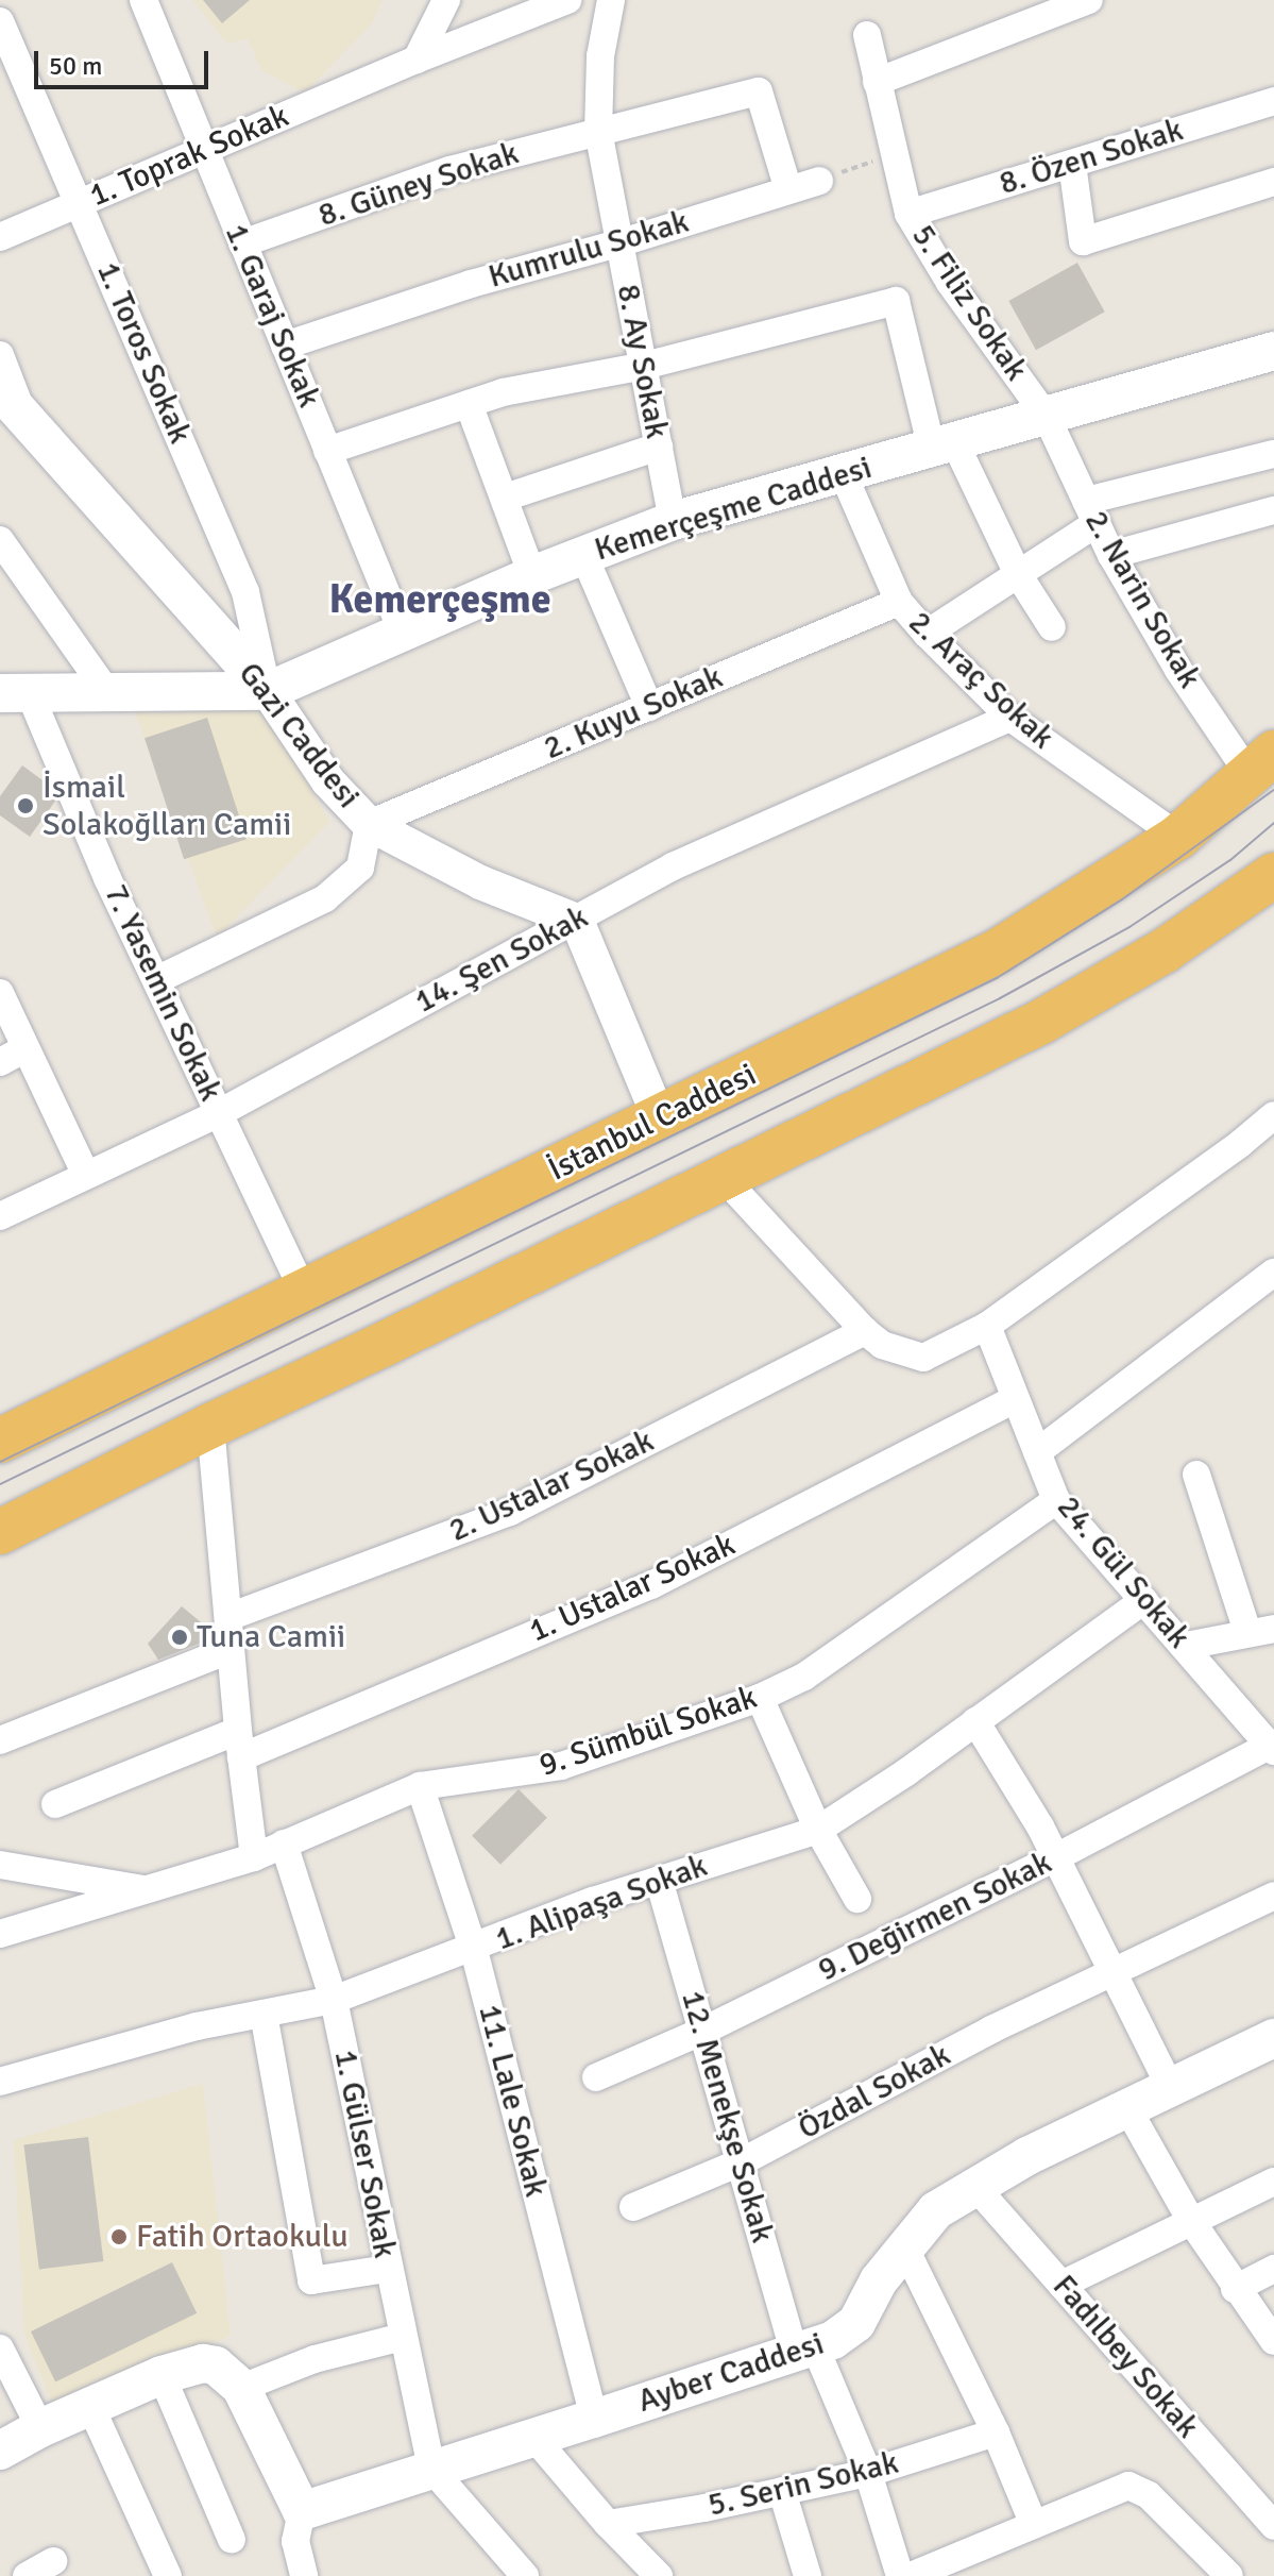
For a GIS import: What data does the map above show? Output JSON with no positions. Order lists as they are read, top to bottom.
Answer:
{
  "streets": {
    "highway": ["İstanbul Caddesi"],
    "main road": ["Kemerçeşme Caddesi", "Gazi Caddesi", "Ayber Caddesi"],
    "street": [
      "1. Toprak Sokak",
      "8. Özen Sokak",
      "8. Güney Sokak",
      "Kumrulu Sokak",
      "5. Filiz Sokak",
      "1. Garaj Sokak",
      "1. Toros Sokak",
      "8. Ay Sokak",
      "2. Narin Sokak",
      "2. Araç Sokak",
      "2. Kuyu Sokak",
      "14. Şen Sokak",
      "7. Yasemin Sokak",
      "2. Ustalar Sokak",
      "24. Gül Sokak",
      "1. Ustalar Sokak",
      "9. Sümbül Sokak",
      "1. Alipaşa Sokak",
      "9. Değirmen Sokak",
      "Özdal Sokak",
      "11. Lale Sokak",
      "12. Menekşe Sokak",
      "1. Gülser Sokak",
      "Fadılbey Sokak",
      "5. Serin Sokak"
    ]
  },
  "crossings": [
    ["1. Toprak Sokak", "1. Garaj Sokak"],
    ["1. Toprak Sokak", "1. Toros Sokak"],
    ["8. Özen Sokak", "5. Filiz Sokak"],
    ["8. Güney Sokak", "Kumrulu Sokak"],
    ["8. Güney Sokak", "1. Garaj Sokak"],
    ["8. Güney Sokak", "8. Ay Sokak"],
    ["Kumrulu Sokak", "1. Garaj Sokak"],
    ["Kumrulu Sokak", "8. Ay Sokak"],
    ["5. Filiz Sokak", "Kemerçeşme Caddesi"],
    ["5. Filiz Sokak", "2. Narin Sokak"],
    ["1. Garaj Sokak", "Kemerçeşme Caddesi"],
    ["1. Toros Sokak", "Kemerçeşme Caddesi"],
    ["1. Toros Sokak", "Gazi Caddesi"],
    ["8. Ay Sokak", "Kemerçeşme Caddesi"],
    ["Kemerçeşme Caddesi", "2. Narin Sokak"],
    ["Kemerçeşme Caddesi", "2. Araç Sokak"],
    ["Kemerçeşme Caddesi", "Gazi Caddesi"],
    ["Kemerçeşme Caddesi", "7. Yasemin Sokak"],
    ["2. Narin Sokak", "İstanbul Caddesi"],
    ["2. Araç Sokak", "2. Kuyu Sokak"],
    ["2. Araç Sokak", "14. Şen Sokak"],
    ["2. Araç Sokak", "İstanbul Caddesi"],
    ["2. Kuyu Sokak", "Gazi Caddesi"],
    ["Gazi Caddesi", "14. Şen Sokak"],
    ["14. Şen Sokak", "7. Yasemin Sokak"],
    ["7. Yasemin Sokak", "İstanbul Caddesi"],
    ["24. Gül Sokak", "1. Ustalar Sokak"],
    ["24. Gül Sokak", "9. Sümbül Sokak"],
    ["24. Gül Sokak", "1. Alipaşa Sokak"],
    ["24. Gül Sokak", "9. Değirmen Sokak"],
    ["9. Sümbül Sokak", "11. Lale Sokak"],
    ["9. Sümbül Sokak", "1. Gülser Sokak"],
    ["1. Alipaşa Sokak", "11. Lale Sokak"],
    ["1. Alipaşa Sokak", "12. Menekşe Sokak"],
    ["1. Alipaşa Sokak", "1. Gülser Sokak"],
    ["9. Değirmen Sokak", "12. Menekşe Sokak"],
    ["Özdal Sokak", "12. Menekşe Sokak"],
    ["11. Lale Sokak", "Ayber Caddesi"],
    ["12. Menekşe Sokak", "Ayber Caddesi"],
    ["12. Menekşe Sokak", "5. Serin Sokak"],
    ["1. Gülser Sokak", "Ayber Caddesi"],
    ["Fadılbey Sokak", "Ayber Caddesi"]
  ],
  "districts": ["Kemerçeşme"],
  "places": ["İsmail Solakoğlları Camii", "Tuna Camii", "Fatih Ortaokulu"],
  "scale_bar": "50 m"
}
